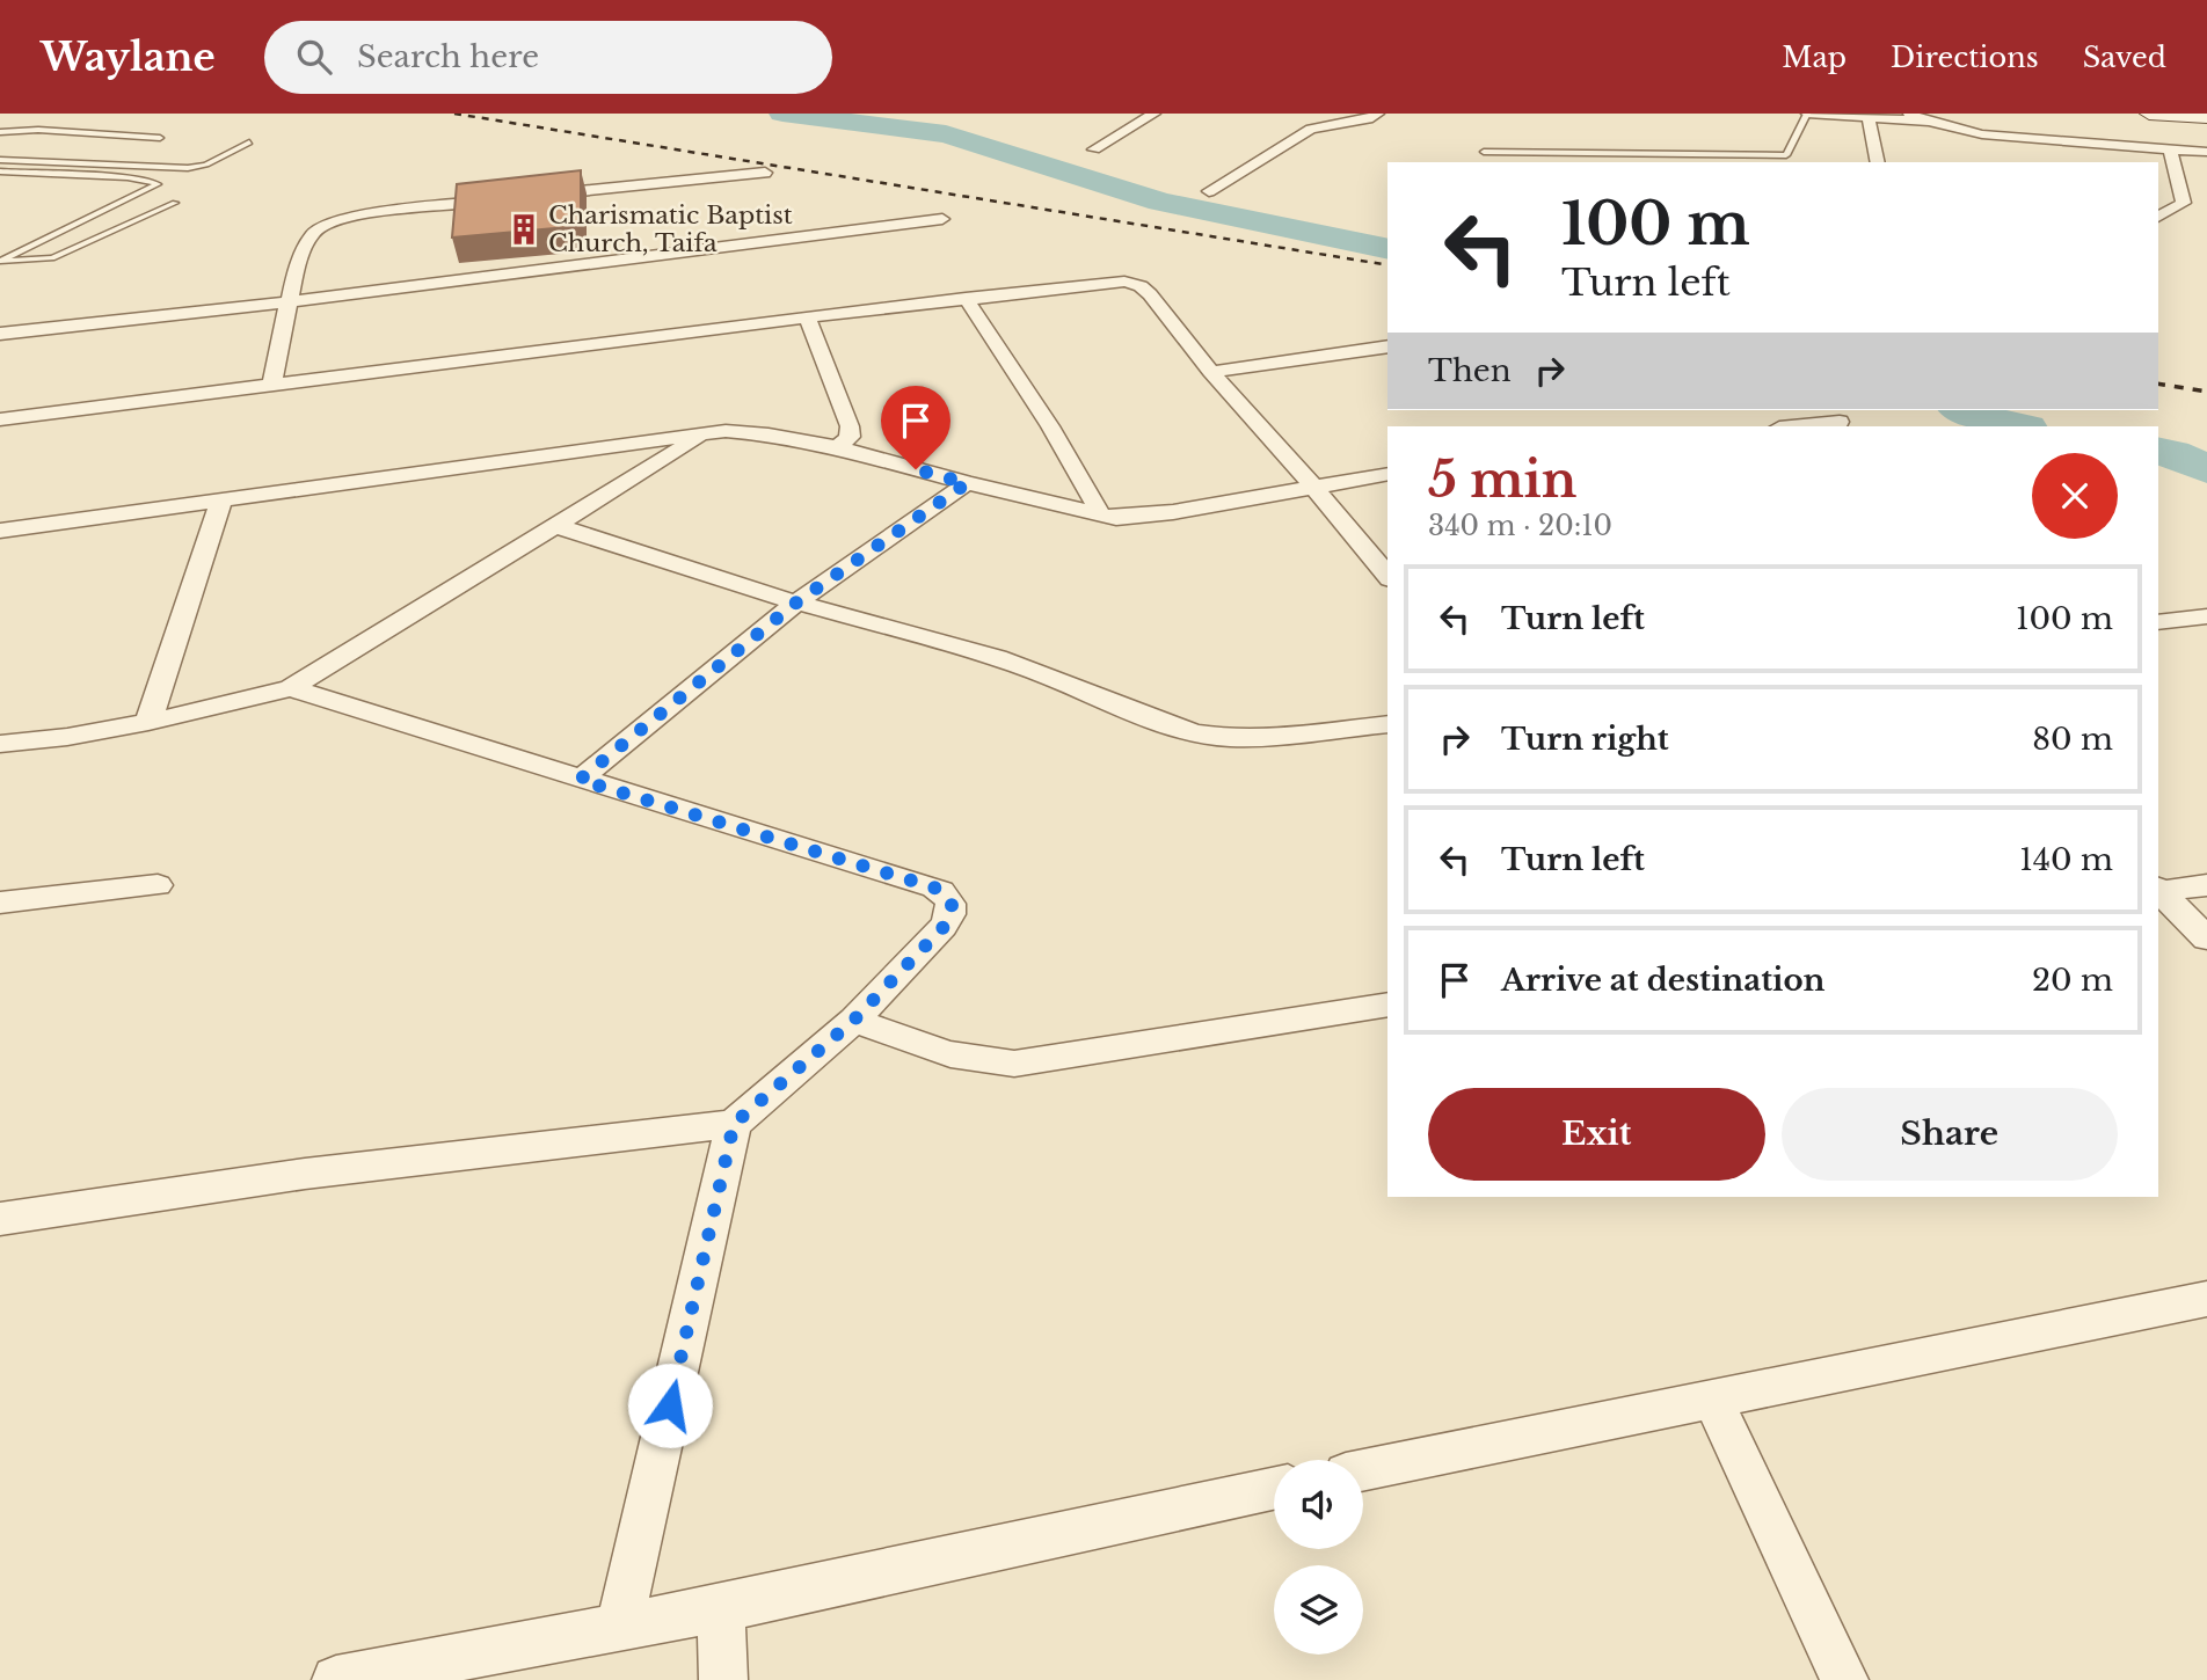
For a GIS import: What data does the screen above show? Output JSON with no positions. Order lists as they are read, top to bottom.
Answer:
{
  "places": {
    "building": ["Charismatic Baptist Church, Taifa"]
  },
  "page": {
    "header": "Waylane",
    "search": "Search here",
    "nav": ["Map", "Directions", "Saved"],
    "turn": ["100 m", "Turn left"],
    "then": "Then",
    "heading": ["5 min", "340 m · 20:10"],
    "list": [
      {
        "name": "Turn left",
        "value": "100 m"
      },
      {
        "name": "Turn right",
        "value": "80 m"
      },
      {
        "name": "Turn left",
        "value": "140 m"
      },
      {
        "name": "Arrive at destination",
        "value": "20 m"
      }
    ],
    "buttons": ["Exit", "Share"]
  }
}
